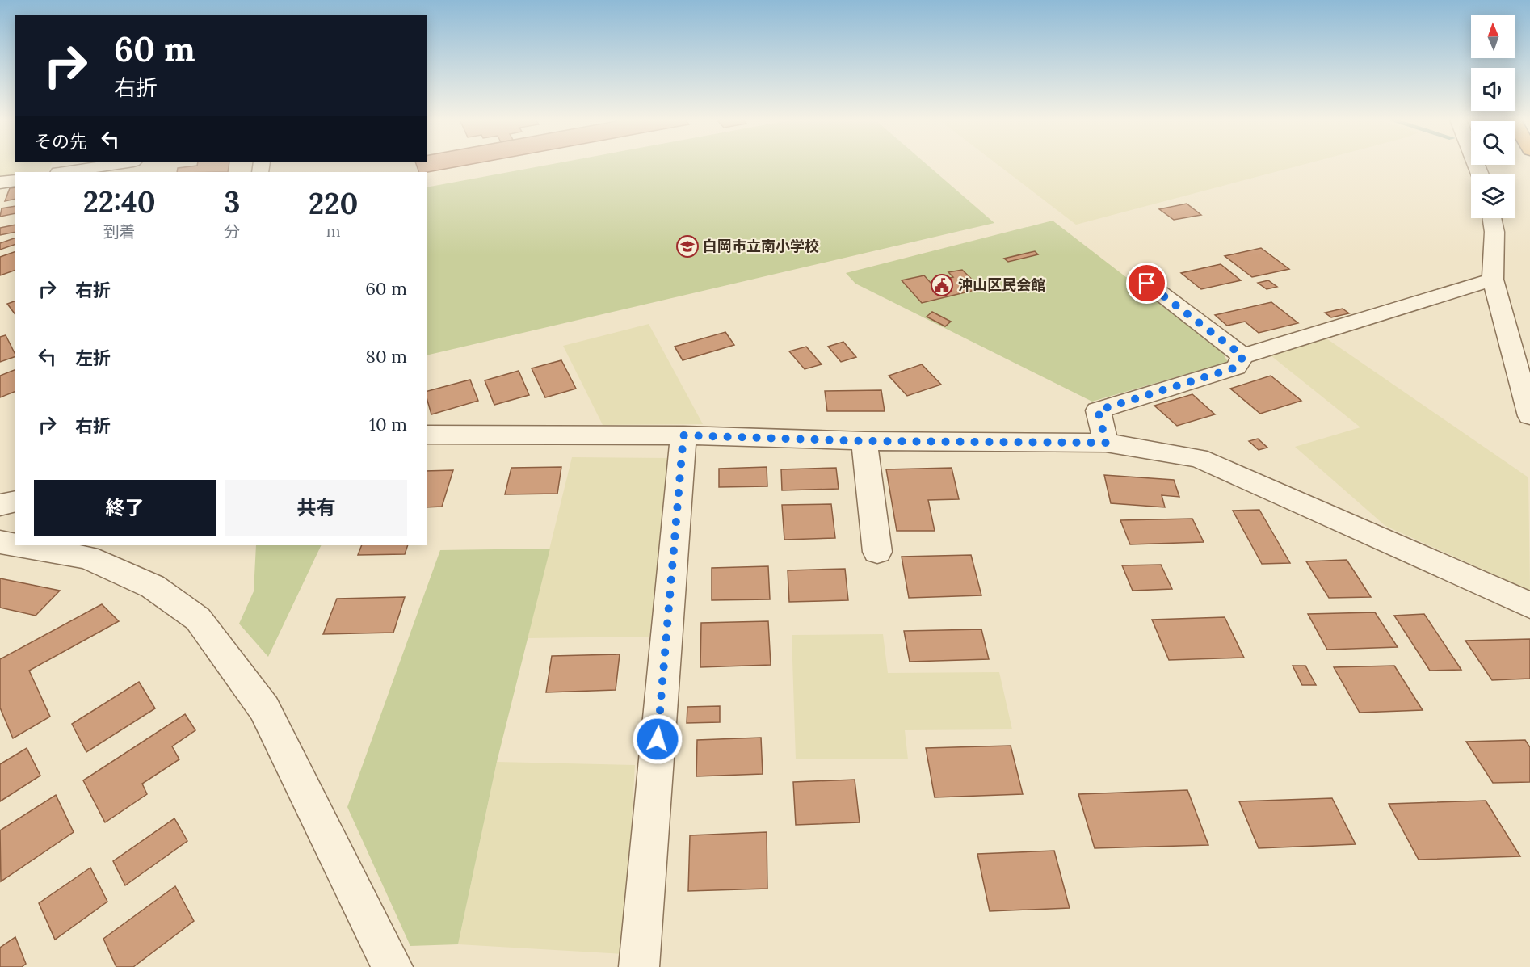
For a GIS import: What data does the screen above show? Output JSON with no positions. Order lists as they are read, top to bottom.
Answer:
{
  "places": {
    "school or university": ["白岡市立南小学校"],
    "public building": ["沖山区民会館"]
  },
  "north": "top",
  "page": {
    "turn": ["60 m", "右折"],
    "then": "その先",
    "eta": [
      "22:40",
      "到着",
      "3",
      "分",
      "220",
      "m"
    ],
    "list": [
      {
        "name": "右折",
        "value": "60 m"
      },
      {
        "name": "左折",
        "value": "80 m"
      },
      {
        "name": "右折",
        "value": "10 m"
      }
    ],
    "buttons": ["終了", "共有"]
  }
}
